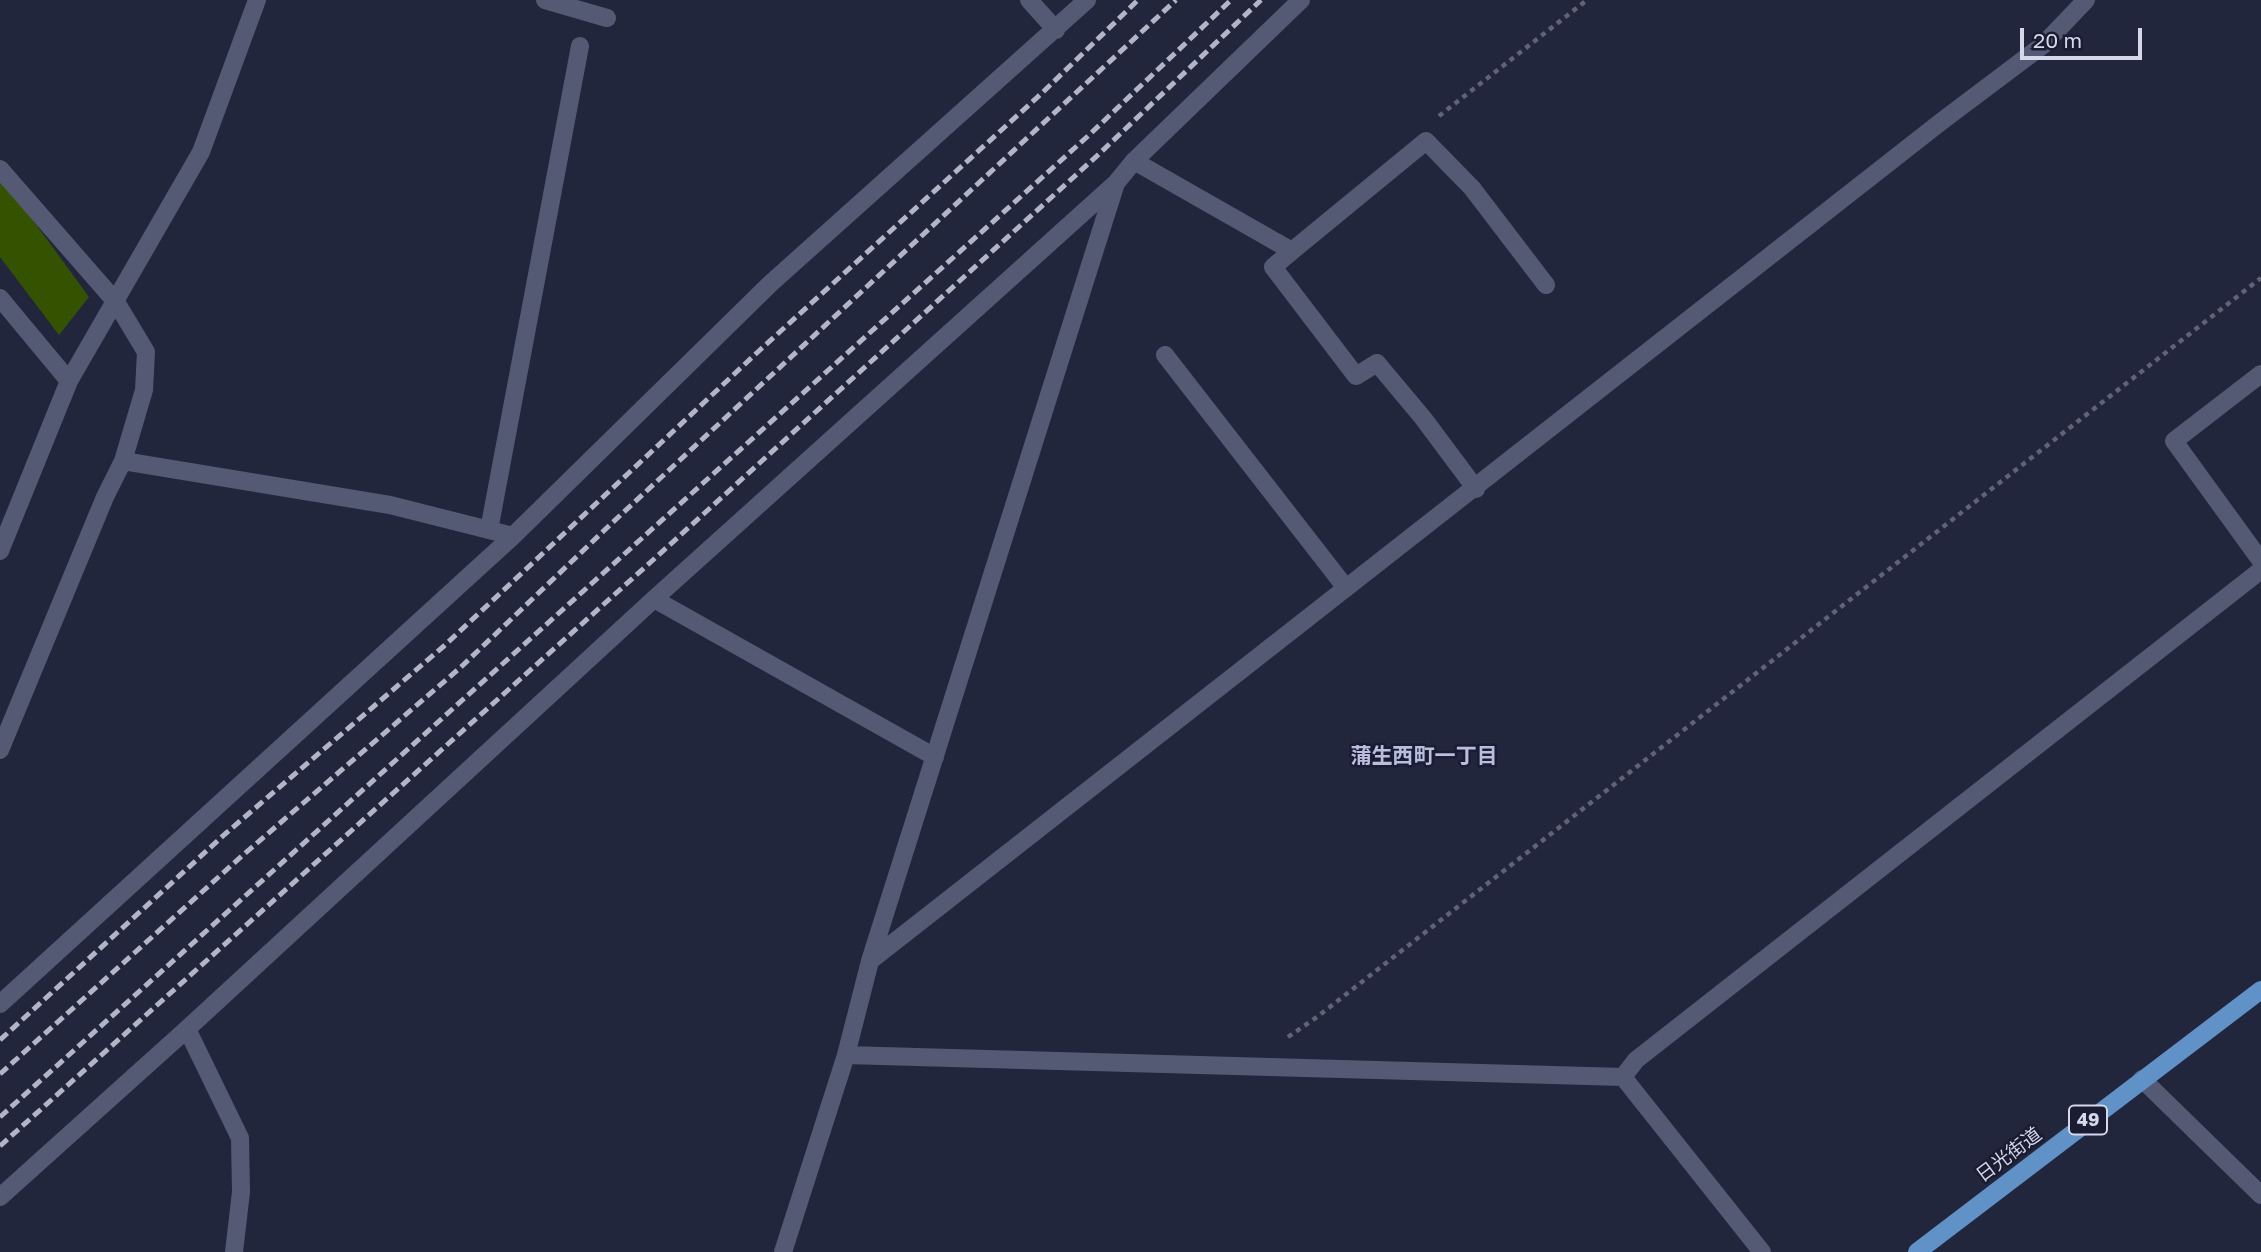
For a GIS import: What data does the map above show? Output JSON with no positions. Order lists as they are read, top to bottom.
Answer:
{
  "streets": {
    "main road": ["49", "日光街道"]
  },
  "districts": ["蒲生西町一丁目"],
  "scale_bar": "20 m"
}
